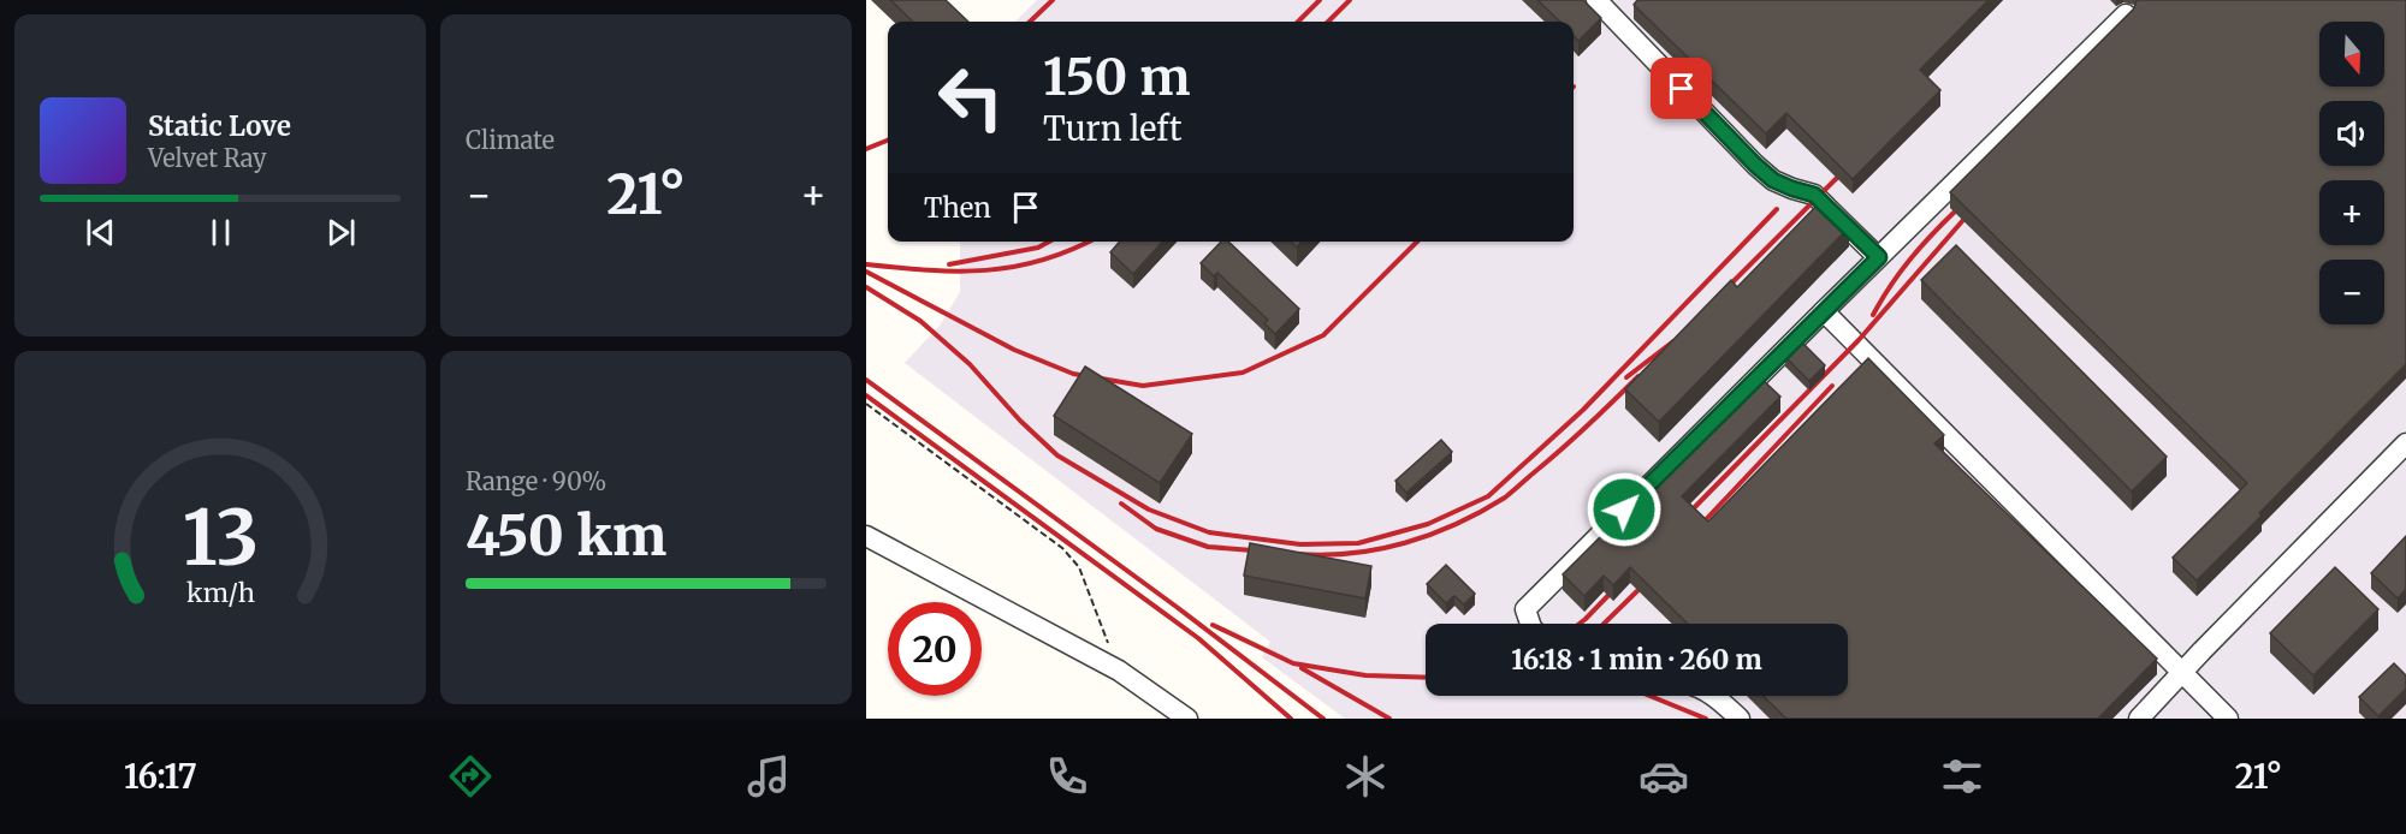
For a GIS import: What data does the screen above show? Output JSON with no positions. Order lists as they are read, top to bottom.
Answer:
{
  "north": "bottom",
  "page": {
    "tile": [
      "Climate",
      ["Range · 90%", "450 km"]
    ],
    "map_buttons": ["+", "−"],
    "turn": ["150 m", "Turn left"],
    "song": ["Static Love", "Velvet Ray"],
    "heat": ["−", "21°", "+"],
    "then": "Then",
    "limit": "20",
    "trip": "16:18 · 1 min · 260 m",
    "tabs": ["16:17", "21°"],
    "gauge": ["13", "km/h"]
  }
}
